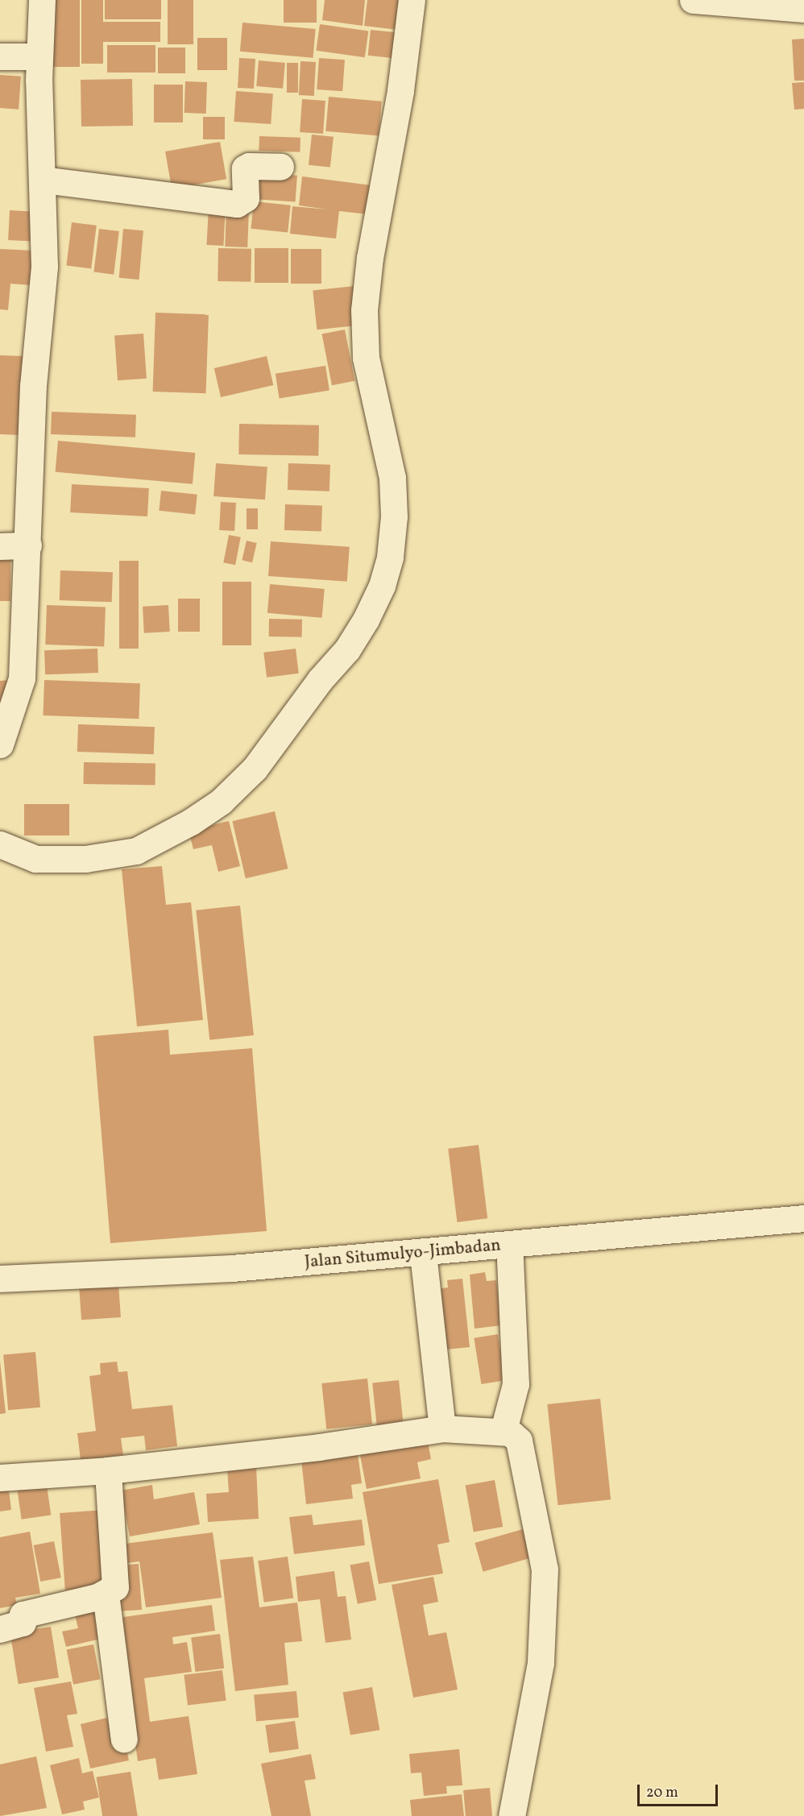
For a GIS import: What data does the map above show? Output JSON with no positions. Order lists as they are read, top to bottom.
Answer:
{
  "streets": {
    "street": ["Jalan Situmulyo-Jimbadan"]
  },
  "scale_bar": "20 m"
}
